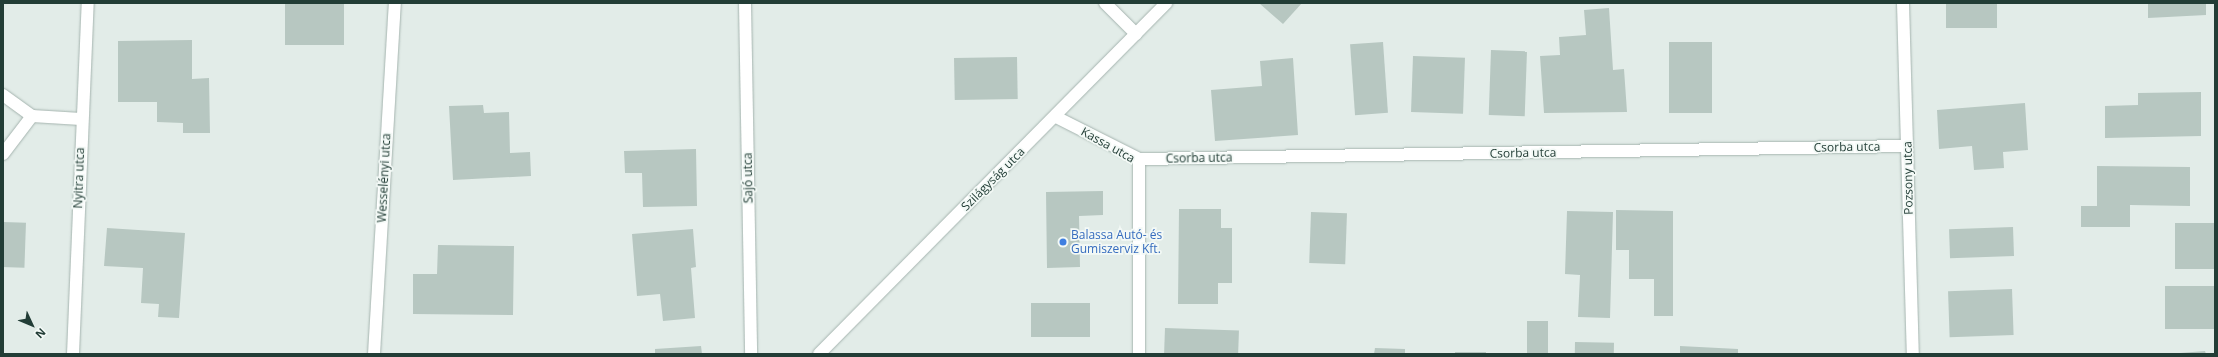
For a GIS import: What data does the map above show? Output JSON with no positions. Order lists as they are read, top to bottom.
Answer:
{
  "streets": {
    "street": [
      "Kassa utca",
      "Csorba utca",
      "Nyitra utca",
      "Wesselényi utca",
      "Sajó utca",
      "Pozsony utca",
      "Szilágyság utca"
    ]
  },
  "crossings": [
    ["Kassa utca", "Csorba utca"],
    ["Kassa utca", "Szilágyság utca"],
    ["Csorba utca", "Pozsony utca"]
  ],
  "places": ["Balassa Autó- és Gumiszerviz Kft."],
  "north": "bottom right"
}
